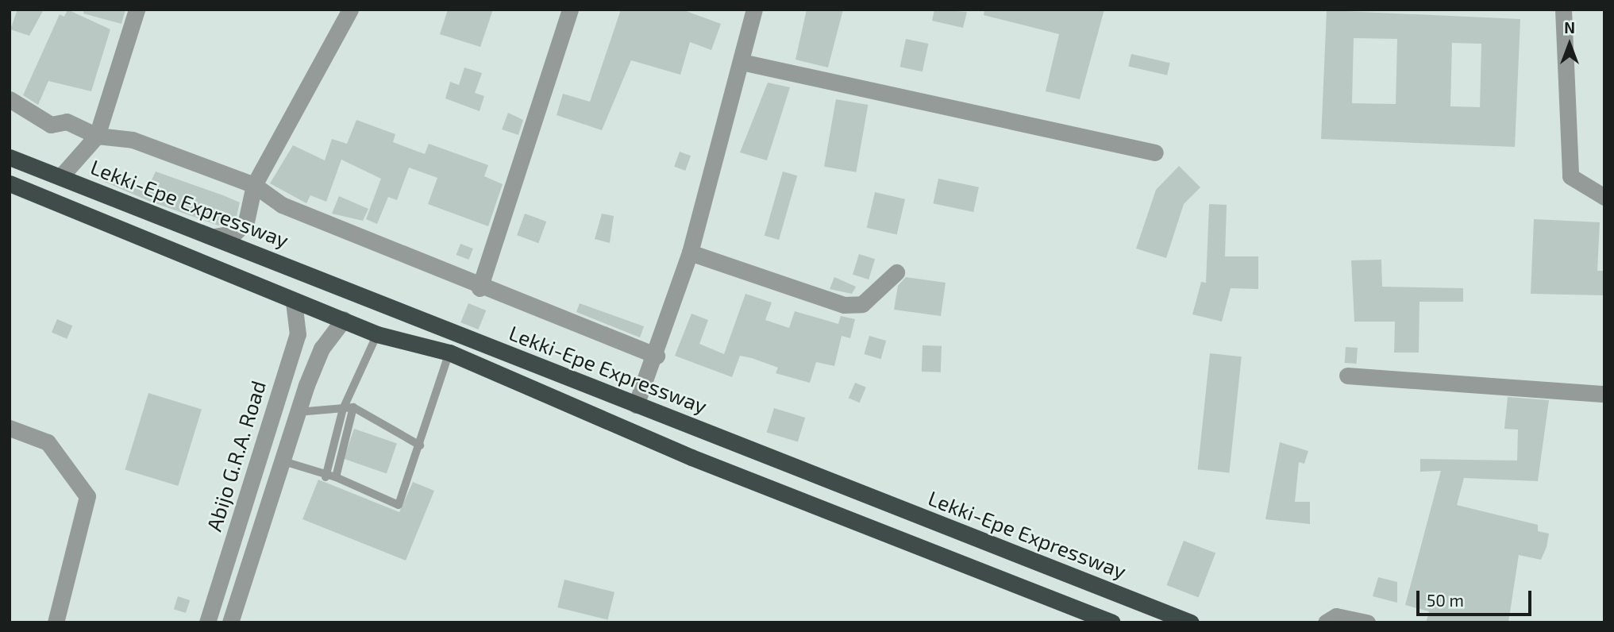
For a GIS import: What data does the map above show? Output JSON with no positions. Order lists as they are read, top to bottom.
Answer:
{
  "streets": {
    "highway": ["Lekki-Epe Expressway"],
    "street": ["Abijo G.R.A. Road"]
  },
  "crossings": [
    ["Lekki-Epe Expressway", "Abijo G.R.A. Road"]
  ],
  "scale_bar": "50 m",
  "north": "top"
}
